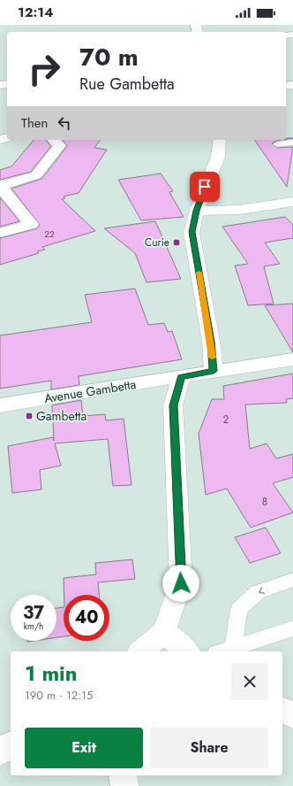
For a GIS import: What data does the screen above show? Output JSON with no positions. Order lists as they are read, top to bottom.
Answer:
{
  "streets": {
    "street": ["Avenue Gambetta"]
  },
  "places": {
    "transit": ["Curie", "Gambetta"]
  },
  "house_numbers": ["22", "2", "8"],
  "page": {
    "status": "12:14",
    "turn": ["70 m", "Rue Gambetta"],
    "then": "Then",
    "speed": "37 km/h",
    "limit": "40",
    "heading": ["1 min", "190 m · 12:15"],
    "buttons": ["Exit", "Share"]
  }
}
